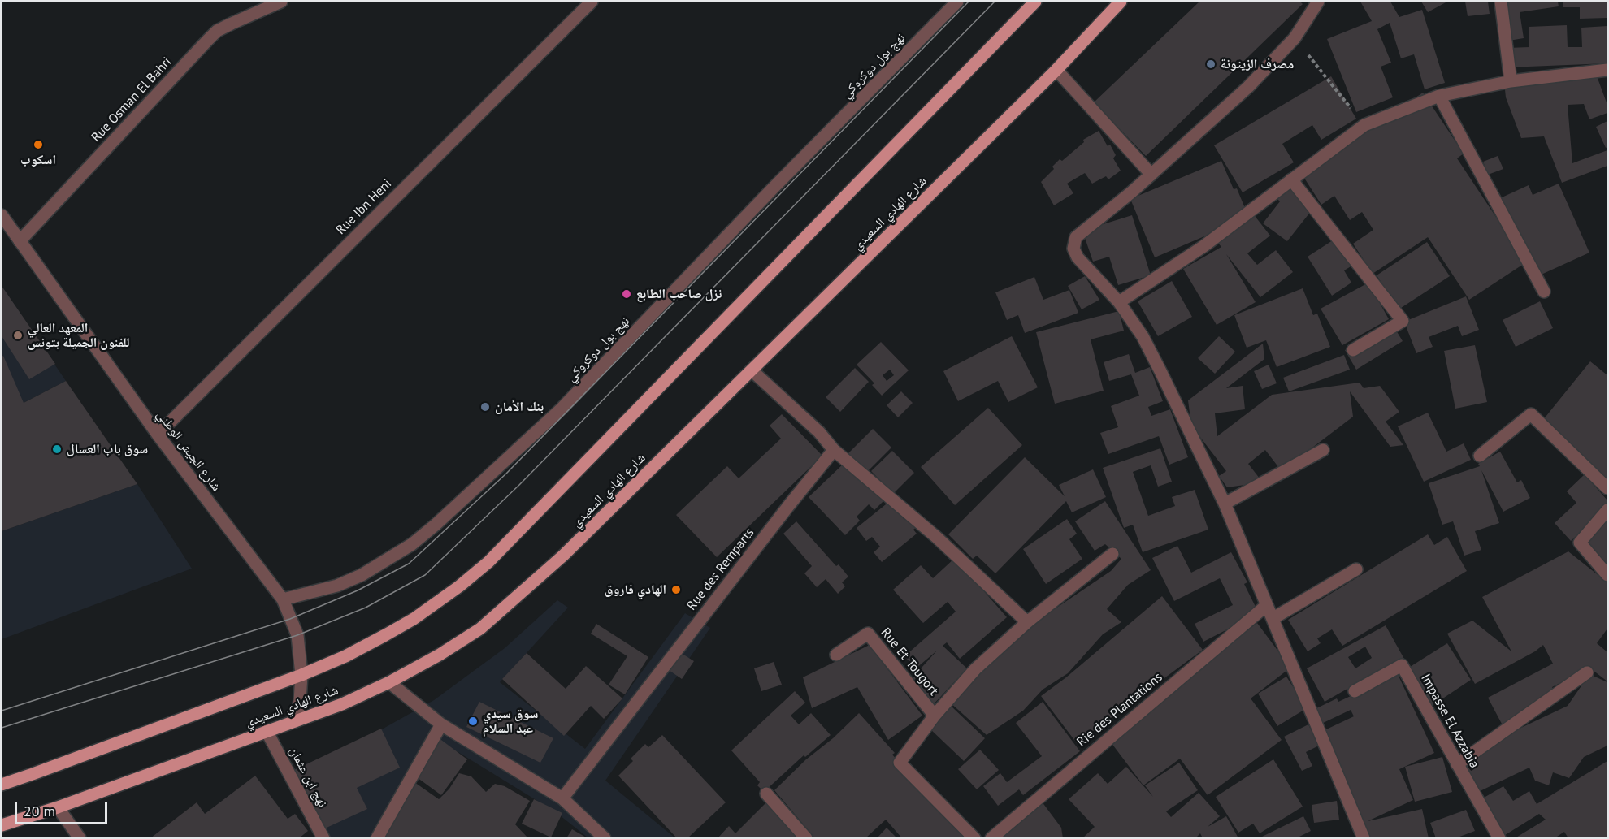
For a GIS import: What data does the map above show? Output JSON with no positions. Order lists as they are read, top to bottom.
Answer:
{
  "streets": {
    "main road": ["شارع الهادي السعيدي"],
    "street": [
      "نهج بول دوكروكي",
      "Rue Osman El Bahri",
      "Rue Ibn Heni",
      "شارع الجيش الوطني",
      "Rue des Remparts",
      "Rue Et Tougort",
      "Rie des Plantations",
      "Impasse El Azzabia",
      "نهج ابن عثمان"
    ]
  },
  "crossings": [
    ["نهج بول دوكروكي", "شارع الجيش الوطني"],
    ["Rue Osman El Bahri", "شارع الجيش الوطني"],
    ["Rue Ibn Heni", "شارع الجيش الوطني"],
    ["شارع الهادي السعيدي", "شارع الجيش الوطني"],
    ["شارع الهادي السعيدي", "نهج ابن عثمان"]
  ],
  "places": [
    "مصرف الزيتونة",
    "اسكوب",
    "نزل صاحب الطابع",
    "المعهد العالي للفنون الجميلة بتونس",
    "بنك الأمان",
    "سوق باب العسال",
    "الهادي فاروق",
    "سوق سيدي عبد السلام"
  ],
  "scale_bar": "20 m"
}
